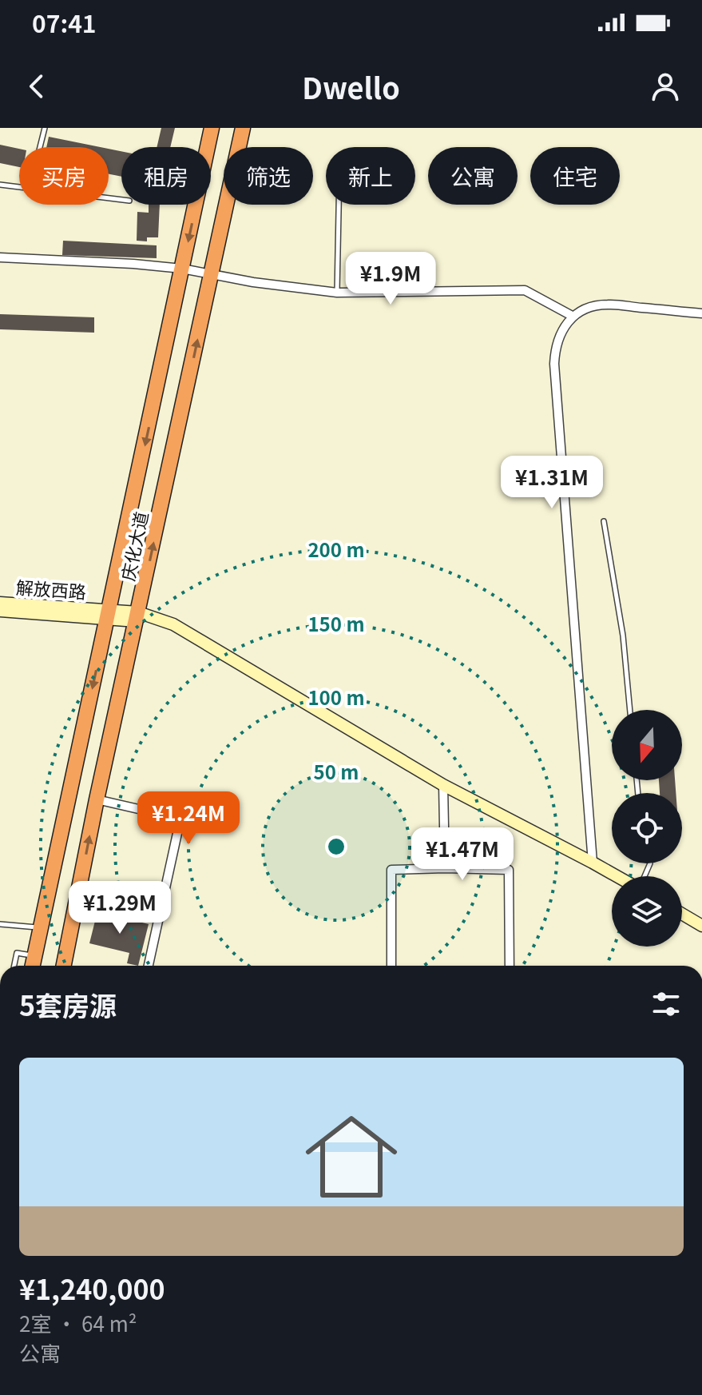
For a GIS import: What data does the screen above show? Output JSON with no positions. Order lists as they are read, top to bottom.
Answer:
{
  "streets": {
    "highway": ["庆化大道"],
    "street": ["解放西路"]
  },
  "crossings": [
    ["庆化大道", "解放西路"]
  ],
  "north": "bottom",
  "page": {
    "status": "07:41",
    "header": "Dwello",
    "chip": [
      "买房",
      "租房",
      "筛选",
      "新上",
      "公寓",
      "住宅"
    ],
    "price": [
      "¥1.9M",
      "¥1.31M",
      "¥1.24M",
      "¥1.47M",
      "¥1.29M"
    ],
    "heading": "5套房源",
    "list": [
      {
        "name": "¥1,240,000",
        "note": "2室 · 64 m² · 公寓"
      }
    ]
  },
  "rings": [
    "200 m",
    "150 m",
    "100 m",
    "50 m"
  ]
}
